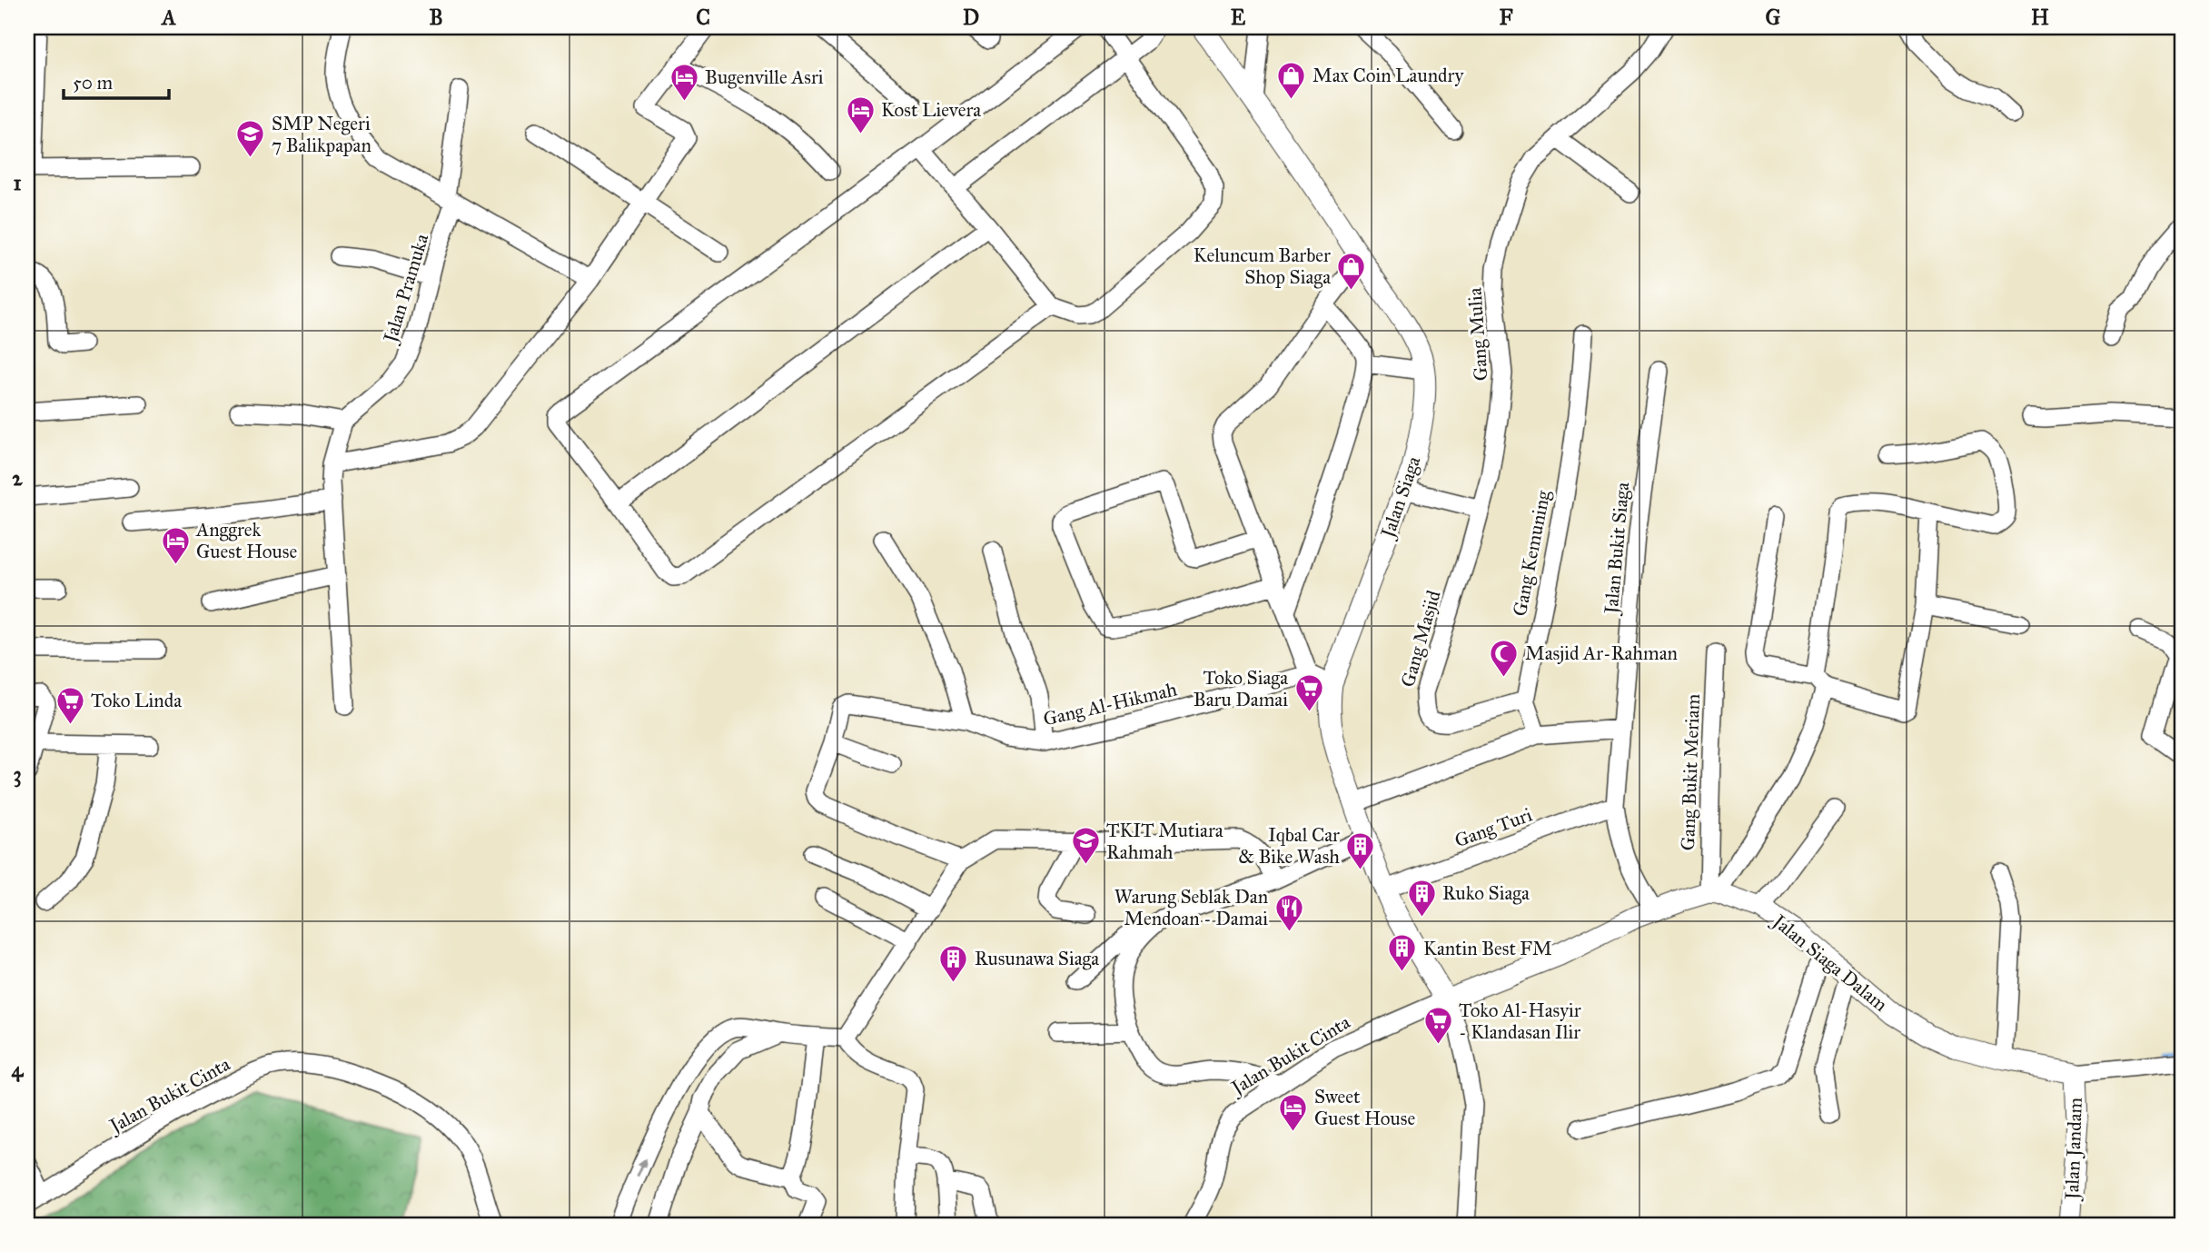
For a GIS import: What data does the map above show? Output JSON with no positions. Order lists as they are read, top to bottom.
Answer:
{
  "streets": {
    "street": [
      "Jalan Pramuka",
      "Gang Mulia",
      "Jalan Siaga",
      "Jalan Bukit Siaga",
      "Gang Kemuning",
      "Gang Masjid",
      "Gang Al-Hikmah",
      "Gang Bukit Meriam",
      "Gang Turi",
      "Jalan Siaga Dalam",
      "Jalan Bukit Cinta",
      "Jalan Jandam"
    ]
  },
  "crossings": [
    ["Gang Mulia", "Gang Masjid"],
    ["Jalan Siaga", "Gang Turi"],
    ["Jalan Siaga", "Jalan Bukit Cinta"],
    ["Jalan Bukit Siaga", "Gang Turi"],
    ["Gang Kemuning", "Gang Masjid"],
    ["Gang Bukit Meriam", "Jalan Siaga Dalam"],
    ["Jalan Siaga Dalam", "Jalan Jandam"]
  ],
  "places": {
    "shop": ["Max Coin Laundry", "Keluncum Barber Shop Siaga"],
    "hotel": [
      "Bugenville Asri",
      "Kost Lievera",
      "Anggrek Guest House",
      "Sweet Guest House"
    ],
    "school or university": ["SMP Negeri 7 Balikpapan", "TKIT Mutiara Rahmah"],
    "mosque": ["Masjid Ar-Rahman"],
    "supermarket": ["Toko Siaga Baru Damai", "Toko Linda", "Toko Al-Hasyir - Klandasan Ilir"],
    "building": [
      "Iqbal Car & Bike Wash",
      "Ruko Siaga",
      "Kantin Best FM",
      "Rusunawa Siaga"
    ],
    "restaurant": ["Warung Seblak Dan Mendoan - Damai"]
  },
  "scale_bar": "50 m",
  "grid": {
    "columns": [
      "A",
      "B",
      "C",
      "D",
      "E",
      "F",
      "G",
      "H"
    ],
    "rows": [
      "1",
      "2",
      "3",
      "4"
    ]
  }
}
